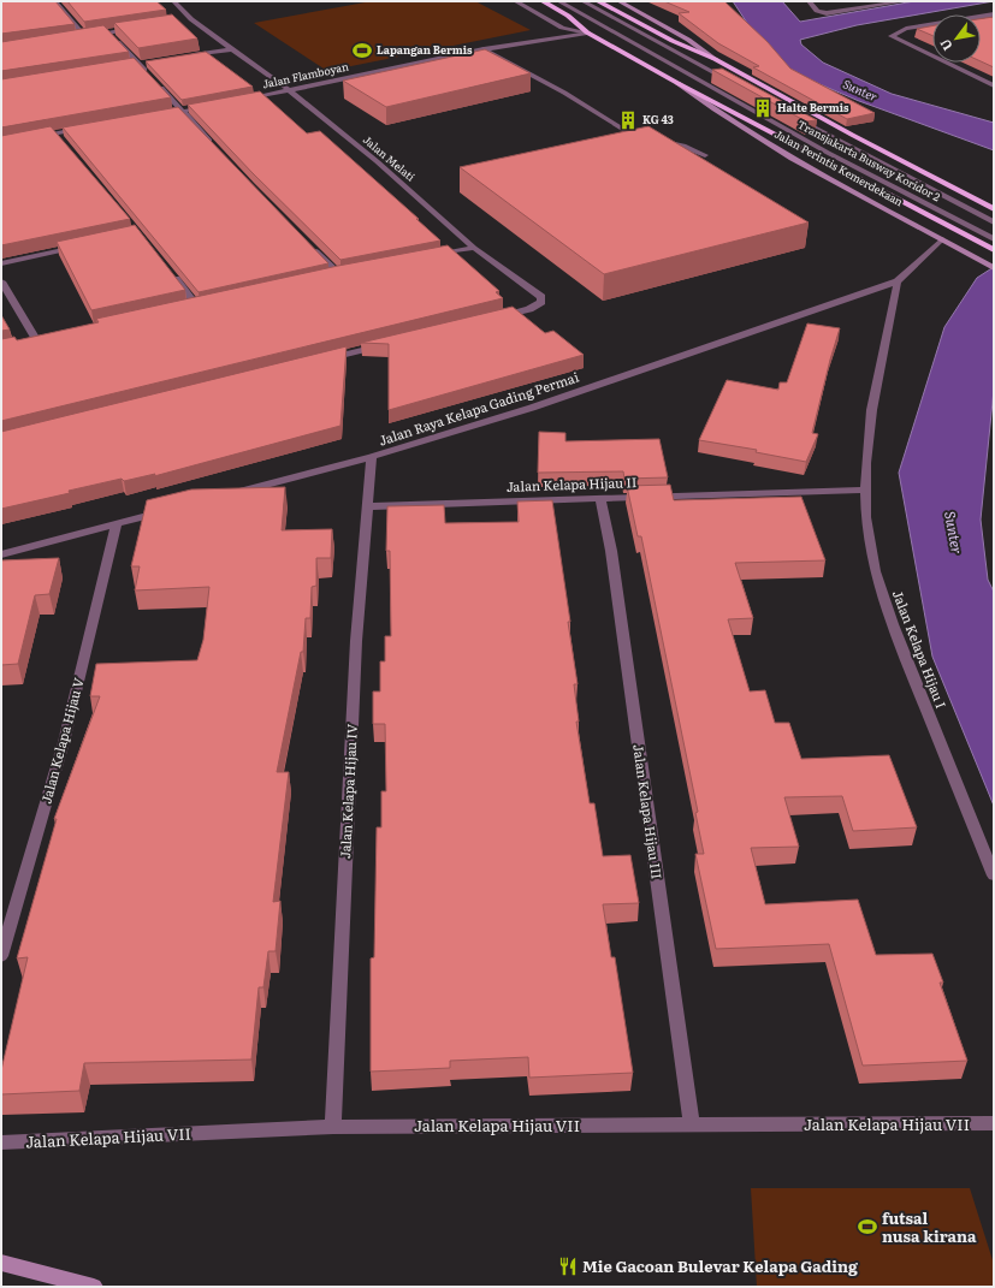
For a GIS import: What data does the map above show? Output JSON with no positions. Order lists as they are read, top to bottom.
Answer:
{
  "streets": {
    "highway": ["Jalan Perintis Kemerdekaan"],
    "street": [
      "Jalan Flamboyan",
      "Jalan Melati",
      "Transjakarta Busway Koridor 2",
      "Jalan Raya Kelapa Gading Permai",
      "Jalan Kelapa Hijau II",
      "Jalan Kelapa Hijau I",
      "Jalan Kelapa Hijau V",
      "Jalan Kelapa Hijau IV",
      "Jalan Kelapa Hijau III",
      "Jalan Kelapa Hijau VII"
    ]
  },
  "crossings": [
    ["Jalan Flamboyan", "Jalan Melati"],
    ["Jalan Flamboyan", "Jalan Perintis Kemerdekaan"],
    ["Transjakarta Busway Koridor 2", "Jalan Perintis Kemerdekaan"],
    ["Jalan Perintis Kemerdekaan", "Jalan Raya Kelapa Gading Permai"],
    ["Jalan Raya Kelapa Gading Permai", "Jalan Kelapa Hijau I"],
    ["Jalan Raya Kelapa Gading Permai", "Jalan Kelapa Hijau IV"],
    ["Jalan Kelapa Hijau II", "Jalan Kelapa Hijau I"],
    ["Jalan Kelapa Hijau II", "Jalan Kelapa Hijau IV"],
    ["Jalan Kelapa Hijau II", "Jalan Kelapa Hijau III"],
    ["Jalan Kelapa Hijau IV", "Jalan Kelapa Hijau VII"],
    ["Jalan Kelapa Hijau III", "Jalan Kelapa Hijau VII"]
  ],
  "water": ["Sunter"],
  "places": {
    "sports": ["Lapangan Bermis", "futsal nusa kirana"],
    "building": ["Halte Bermis", "KG 43"],
    "restaurant": ["Mie Gacoan Bulevar Kelapa Gading"]
  },
  "north": "bottom left"
}
